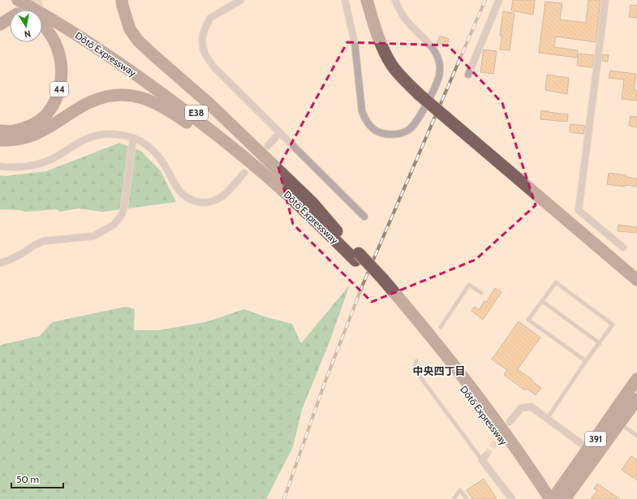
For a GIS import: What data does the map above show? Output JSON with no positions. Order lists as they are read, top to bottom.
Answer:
{
  "streets": {
    "highway": [
      "Dōtō Expressway",
      "44",
      "E38",
      "391"
    ]
  },
  "crossings": [
    ["Dōtō Expressway", "44"],
    ["Dōtō Expressway", "391"]
  ],
  "districts": ["中央四丁目"],
  "scale_bar": "50 m",
  "north": "bottom"
}
